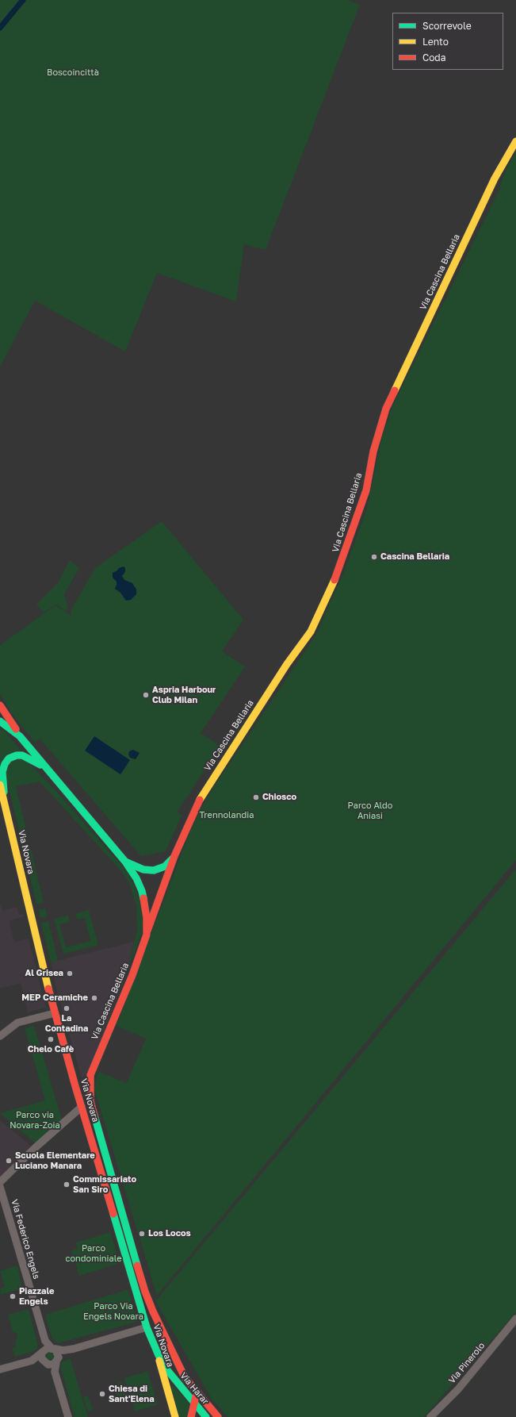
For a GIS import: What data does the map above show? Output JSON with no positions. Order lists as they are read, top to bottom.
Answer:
{
  "streets": {
    "main road": ["Via Cascina Bellaria", "Via Novara", "Via Harar"],
    "street": ["Via Federico Engels", "Via Pinerolo"]
  },
  "crossings": [
    ["Via Cascina Bellaria", "Via Novara"],
    ["Via Novara", "Via Harar"]
  ],
  "parks": [
    "Boscoincittà",
    "Parco Aldo Aniasi",
    "Trennolandia",
    "Parco via Novara-Zoia",
    "Parco condominiale",
    "Parco Via Engels Novara"
  ],
  "places": [
    "Cascina Bellaria",
    "Aspria Harbour Club Milan",
    "Chiosco",
    "Al Grisea",
    "MEP Ceramiche",
    "La Contadina",
    "Chelo Cafè",
    "Scuola Elementare Luciano Manara",
    "Commissariato San Siro",
    "Los Locos",
    "Piazzale Engels",
    "Chiesa di Sant'Elena"
  ],
  "legend": ["Scorrevole", "Lento", "Coda"]
}
